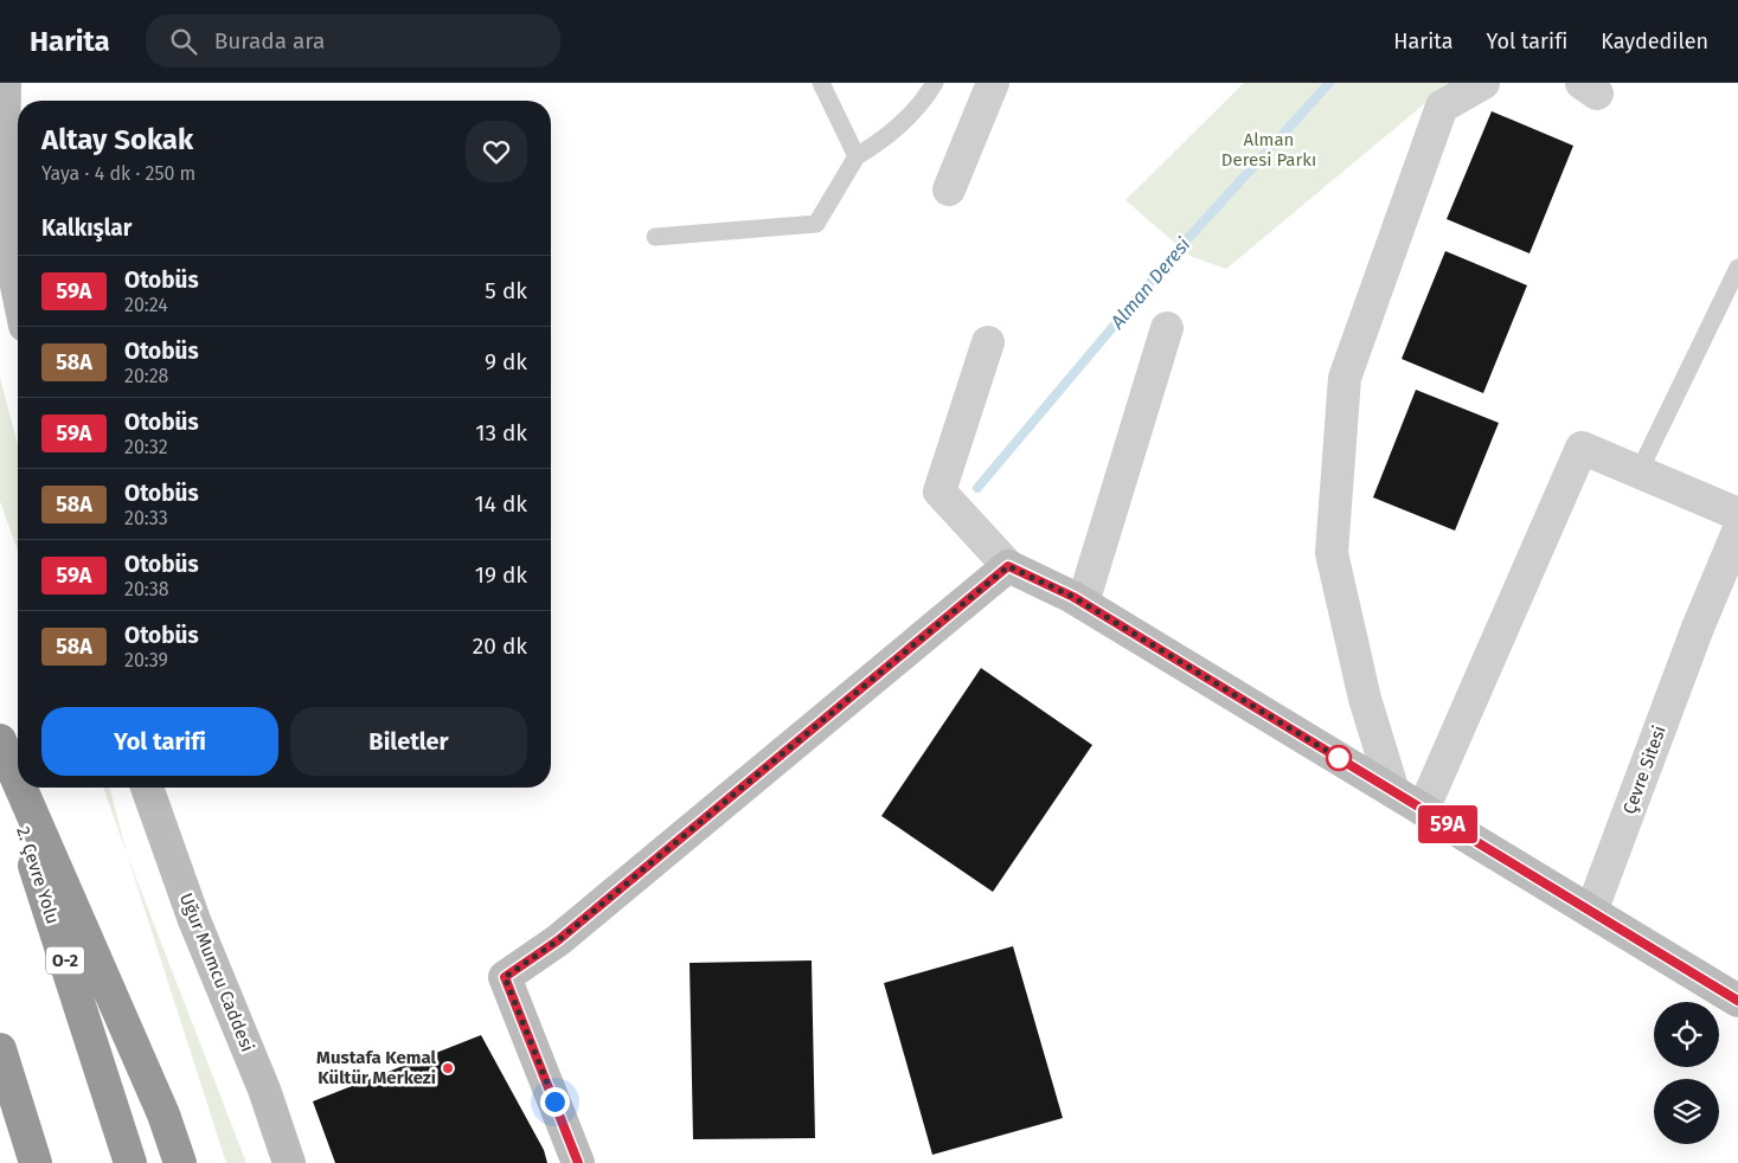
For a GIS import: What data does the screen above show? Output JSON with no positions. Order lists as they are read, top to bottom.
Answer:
{
  "streets": {
    "highway": ["2. Çevre Yolu", "O-2"],
    "street": ["Çevre Sitesi", "Uğur Mumcu Caddesi"]
  },
  "water": ["Alman Deresi"],
  "parks": ["Alman Deresi Parkı"],
  "places": ["Mustafa Kemal Kültür Merkezi"],
  "lines": ["bus line 59A"],
  "page": {
    "header": "Harita",
    "search": "Burada ara",
    "nav": ["Harita", "Yol tarifi", "Kaydedilen"],
    "on_map": "59A",
    "heading": [
      ["Altay Sokak", "Yaya · 4 dk · 250 m"],
      "Kalkışlar"
    ],
    "list": [
      {
        "mark": "59A",
        "name": "Otobüs",
        "note": "20:24",
        "value": "5 dk"
      },
      {
        "mark": "58A",
        "name": "Otobüs",
        "note": "20:28",
        "value": "9 dk"
      },
      {
        "mark": "59A",
        "name": "Otobüs",
        "note": "20:32",
        "value": "13 dk"
      },
      {
        "mark": "58A",
        "name": "Otobüs",
        "note": "20:33",
        "value": "14 dk"
      },
      {
        "mark": "59A",
        "name": "Otobüs",
        "note": "20:38",
        "value": "19 dk"
      },
      {
        "mark": "58A",
        "name": "Otobüs",
        "note": "20:39",
        "value": "20 dk"
      }
    ],
    "buttons": ["Yol tarifi", "Biletler"]
  }
}
